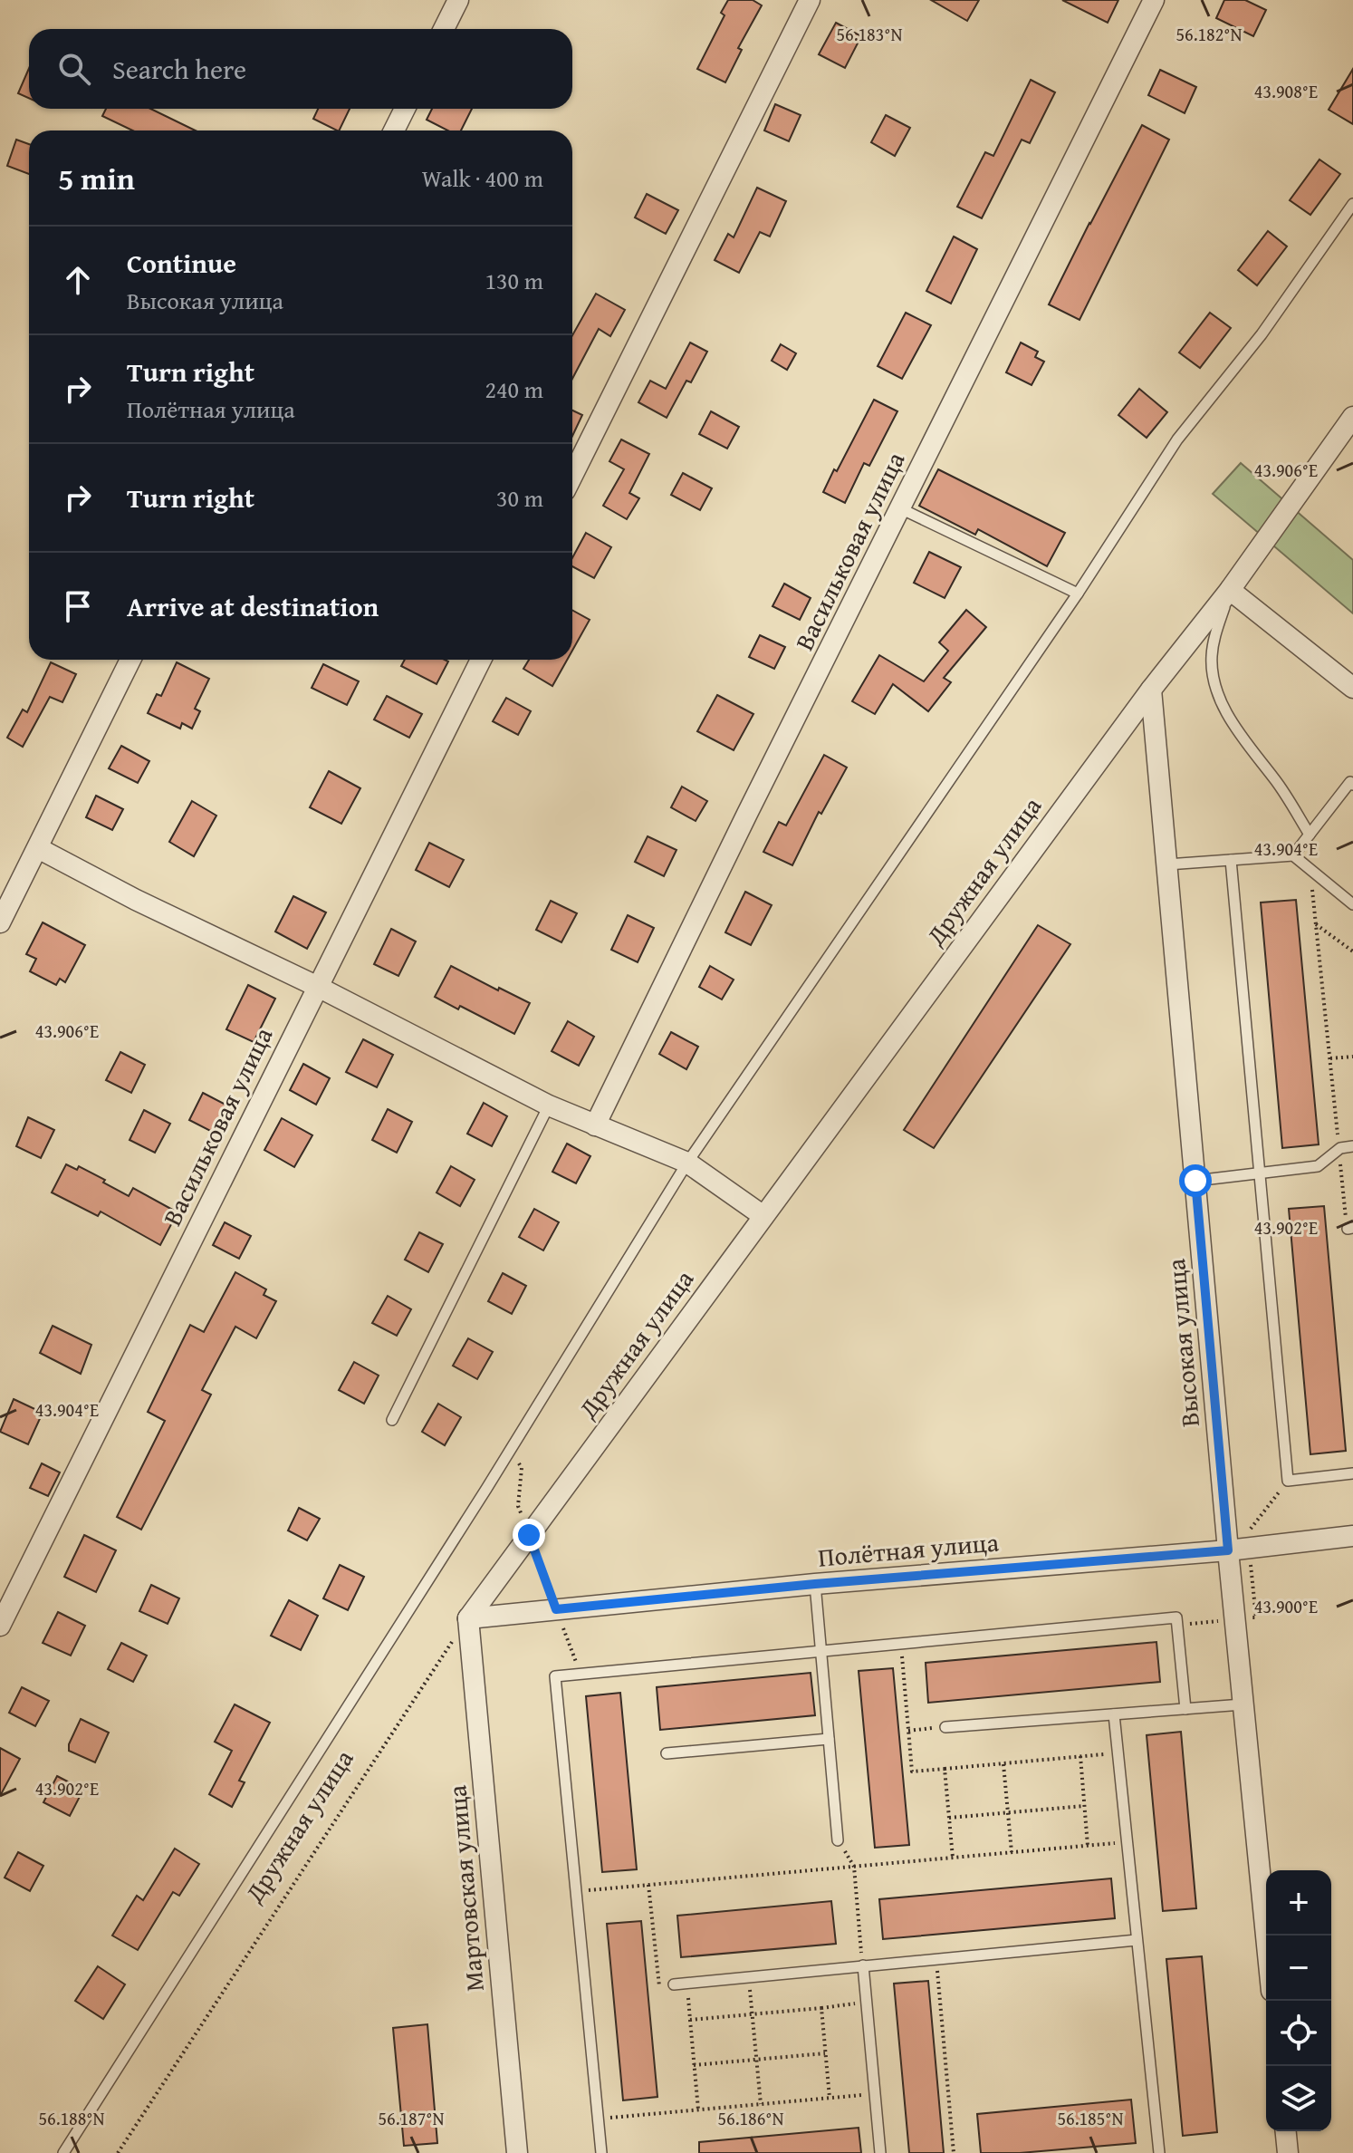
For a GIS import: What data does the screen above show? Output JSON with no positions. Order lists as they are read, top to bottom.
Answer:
{
  "streets": {
    "street": [
      "Васильковая улица",
      "Дружная улица",
      "Высокая улица",
      "Полётная улица",
      "Мартовская улица"
    ]
  },
  "crossings": [
    ["Дружная улица", "Высокая улица"],
    ["Дружная улица", "Полётная улица"],
    ["Дружная улица", "Мартовская улица"],
    ["Высокая улица", "Полётная улица"],
    ["Полётная улица", "Мартовская улица"]
  ],
  "page": {
    "search": "Search here",
    "heading": ["5 min", "Walk · 400 m"],
    "list": [
      ["Continue", "Высокая улица", "130 m"],
      ["Turn right", "Полётная улица", "240 m"],
      ["Turn right", "30 m"],
      "Arrive at destination"
    ],
    "map_buttons": ["+", "−"]
  },
  "coordinates": [
    "56.183°N",
    "56.182°N",
    "43.908°E",
    "43.906°E",
    "43.904°E",
    "43.902°E",
    "43.900°E",
    "56.188°N",
    "56.187°N",
    "56.186°N",
    "56.185°N"
  ]
}
